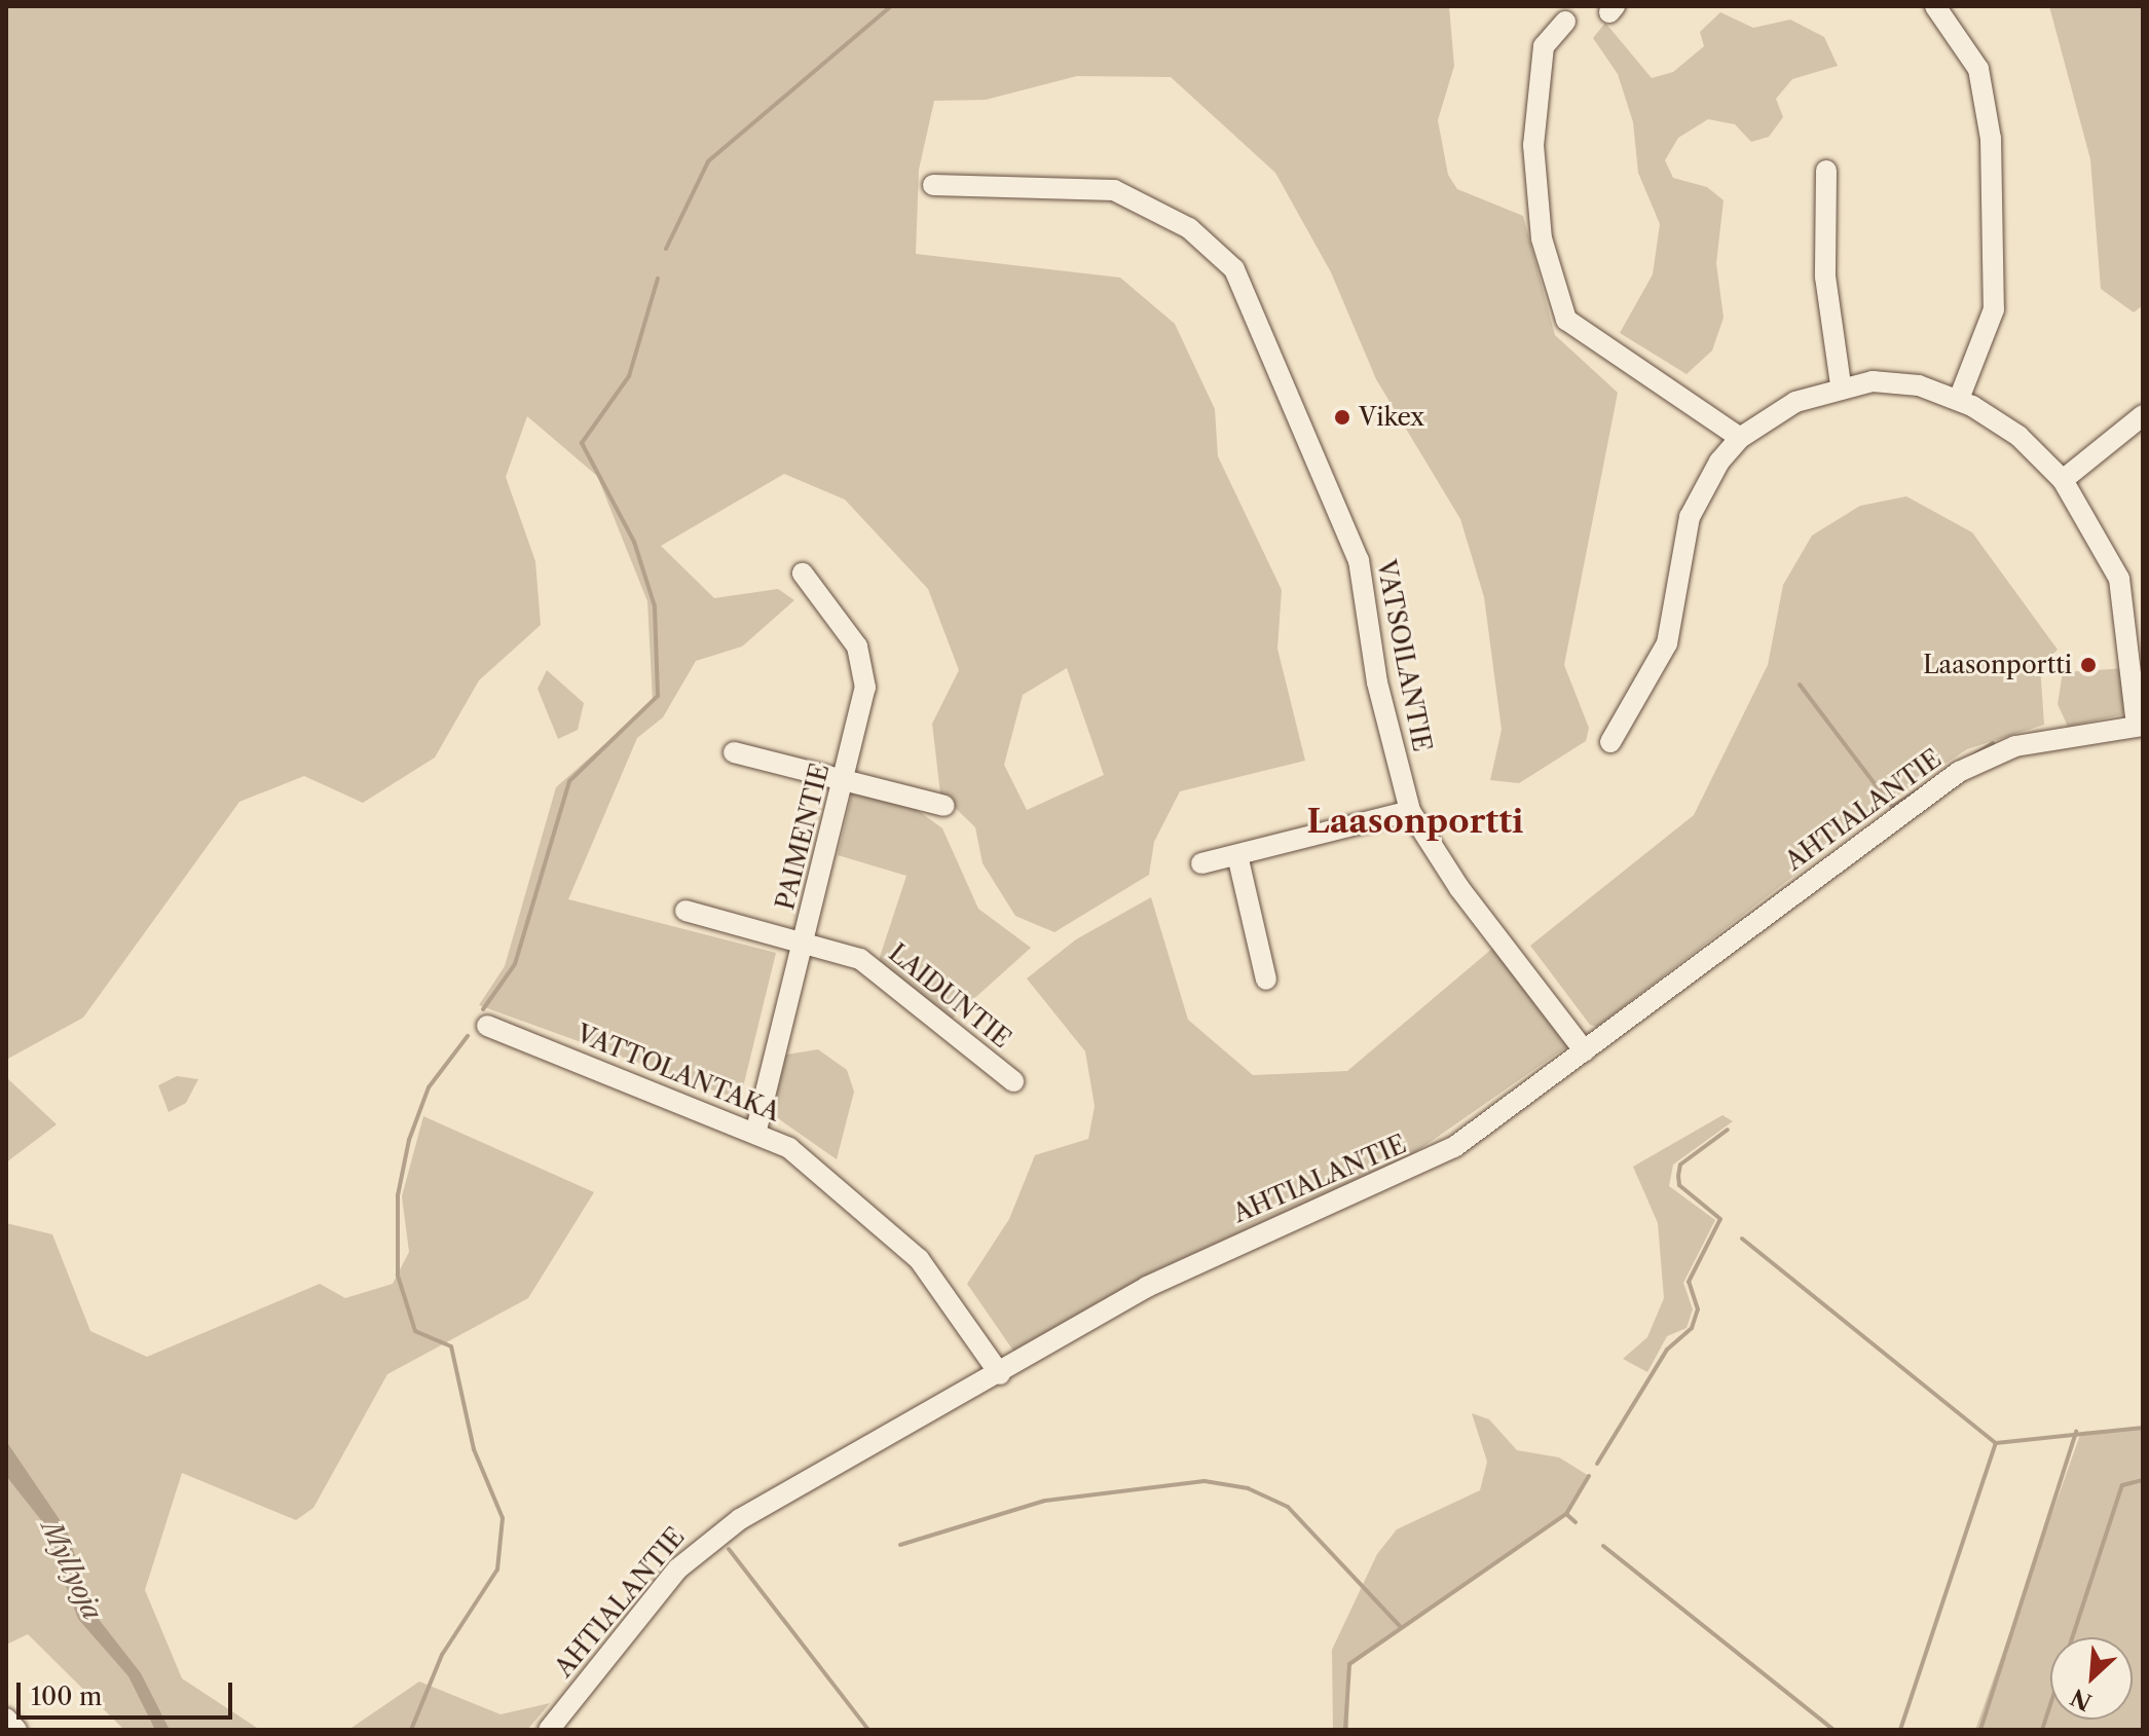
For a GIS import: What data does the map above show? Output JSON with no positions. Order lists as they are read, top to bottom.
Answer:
{
  "streets": {
    "street": [
      "VATSOILANTIE",
      "AHTIALANTIE",
      "PAIMENTIE",
      "LAIDUNTIE",
      "VATTOLANTAKA"
    ]
  },
  "crossings": [
    ["VATSOILANTIE", "AHTIALANTIE"],
    ["AHTIALANTIE", "VATTOLANTAKA"],
    ["PAIMENTIE", "LAIDUNTIE"],
    ["PAIMENTIE", "VATTOLANTAKA"]
  ],
  "districts": ["Laasonportti"],
  "water": ["Myllyoja"],
  "places": ["Vikex", "Laasonportti"],
  "scale_bar": "100 m",
  "north": "bottom left"
}
